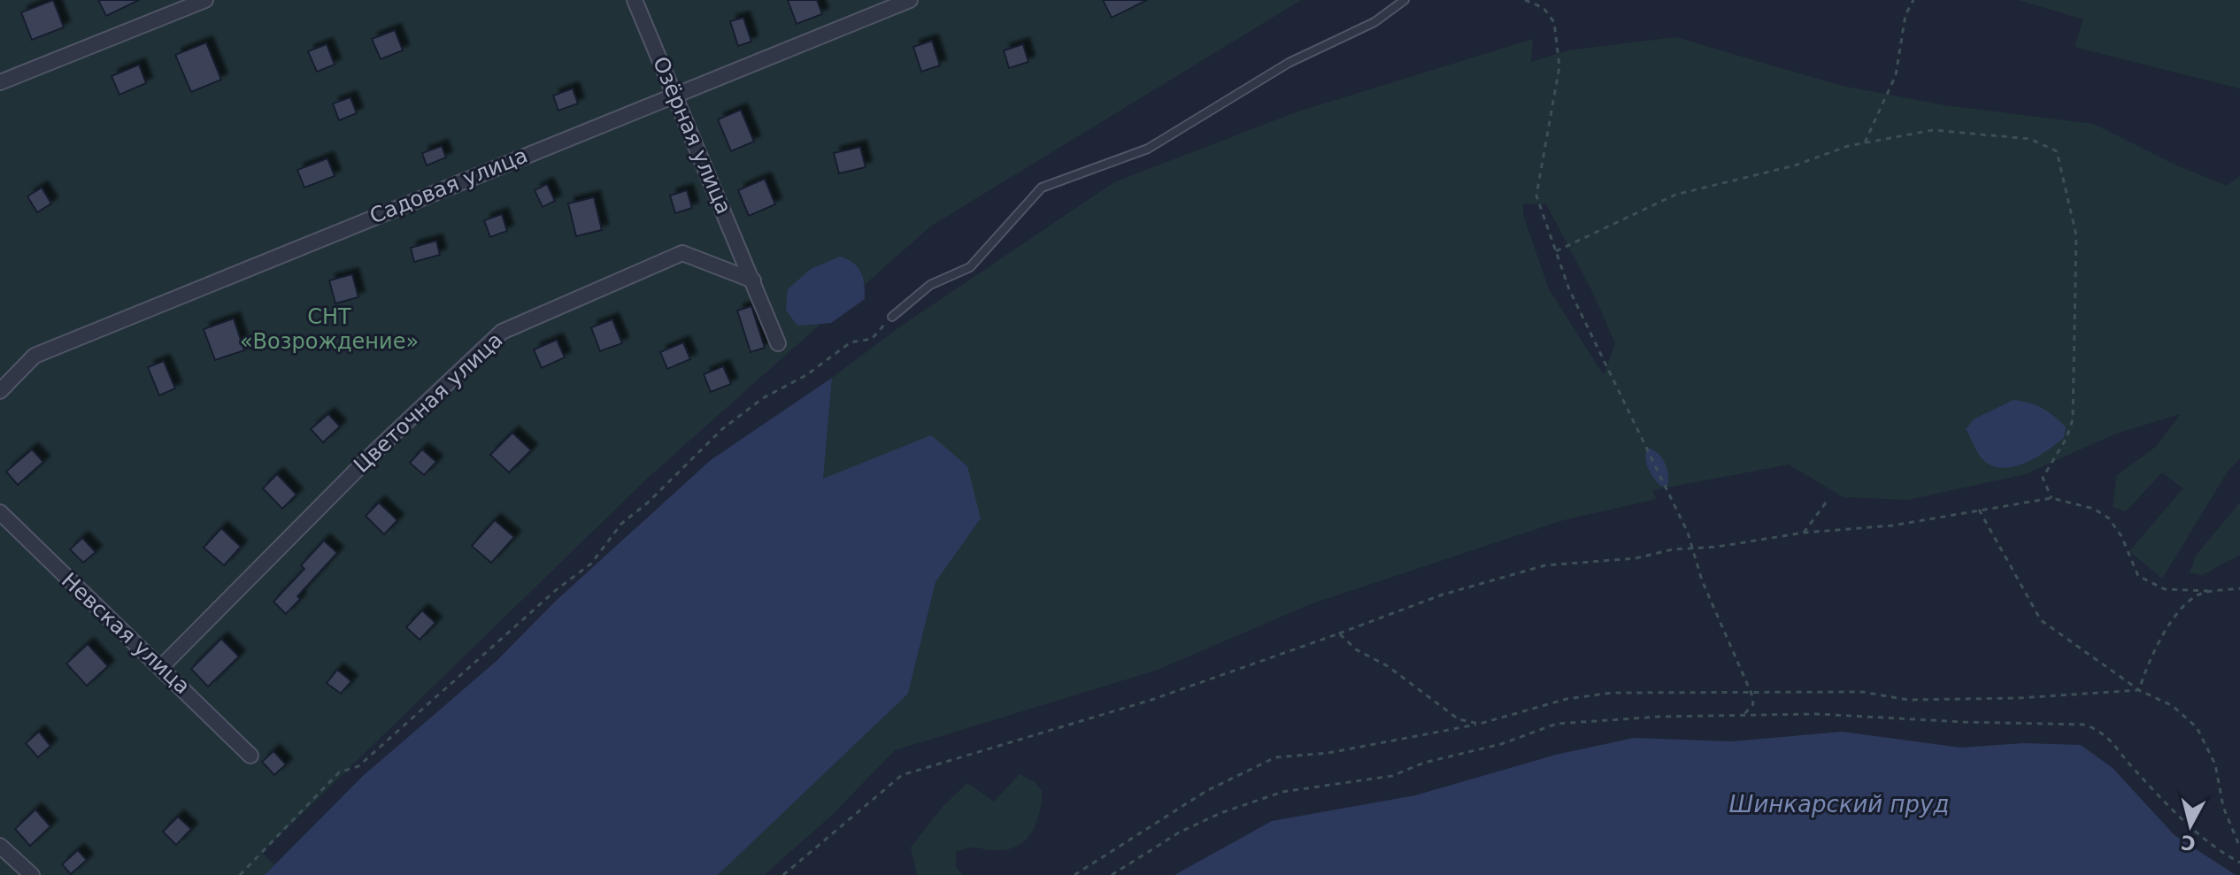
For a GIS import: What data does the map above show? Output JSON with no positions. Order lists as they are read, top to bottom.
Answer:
{
  "streets": {
    "street": [
      "Озёрная улица",
      "Садовая улица",
      "Цветочная улица",
      "Невская улица"
    ]
  },
  "crossings": [
    ["Озёрная улица", "Садовая улица"],
    ["Озёрная улица", "Цветочная улица"],
    ["Цветочная улица", "Невская улица"]
  ],
  "water": ["Шинкарский пруд"],
  "parks": ["СНТ «Возрождение»"],
  "north": "bottom"
}
